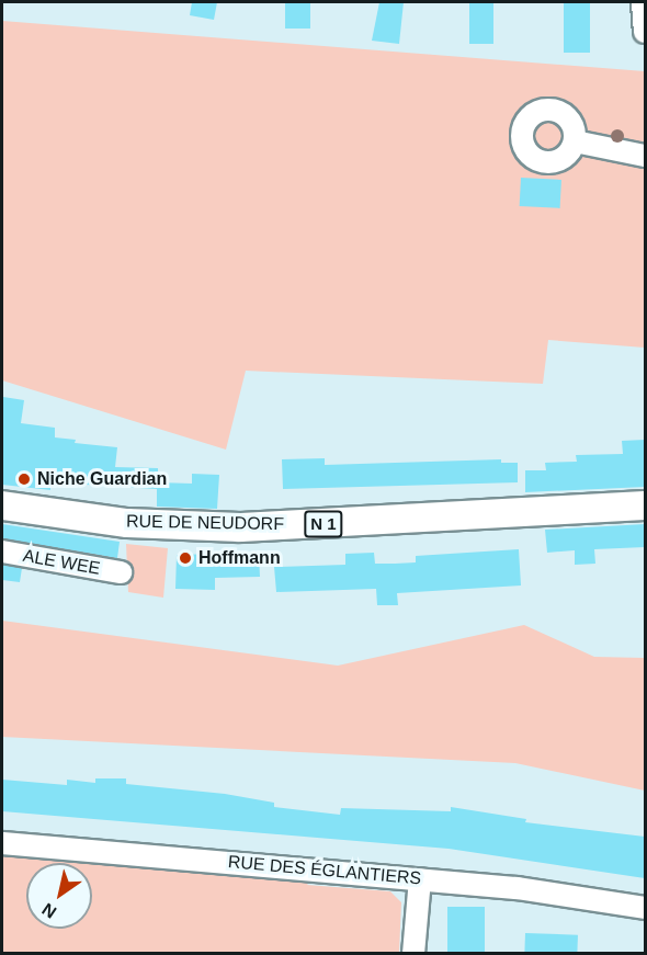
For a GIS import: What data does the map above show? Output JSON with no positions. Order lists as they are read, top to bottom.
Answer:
{
  "streets": {
    "main road": ["RUE DE NEUDORF", "N 1"],
    "street": ["ALE WEE", "RUE DES ÉGLANTIERS"]
  },
  "places": ["Niche Guardian", "Hoffmann"],
  "north": "bottom left"
}
